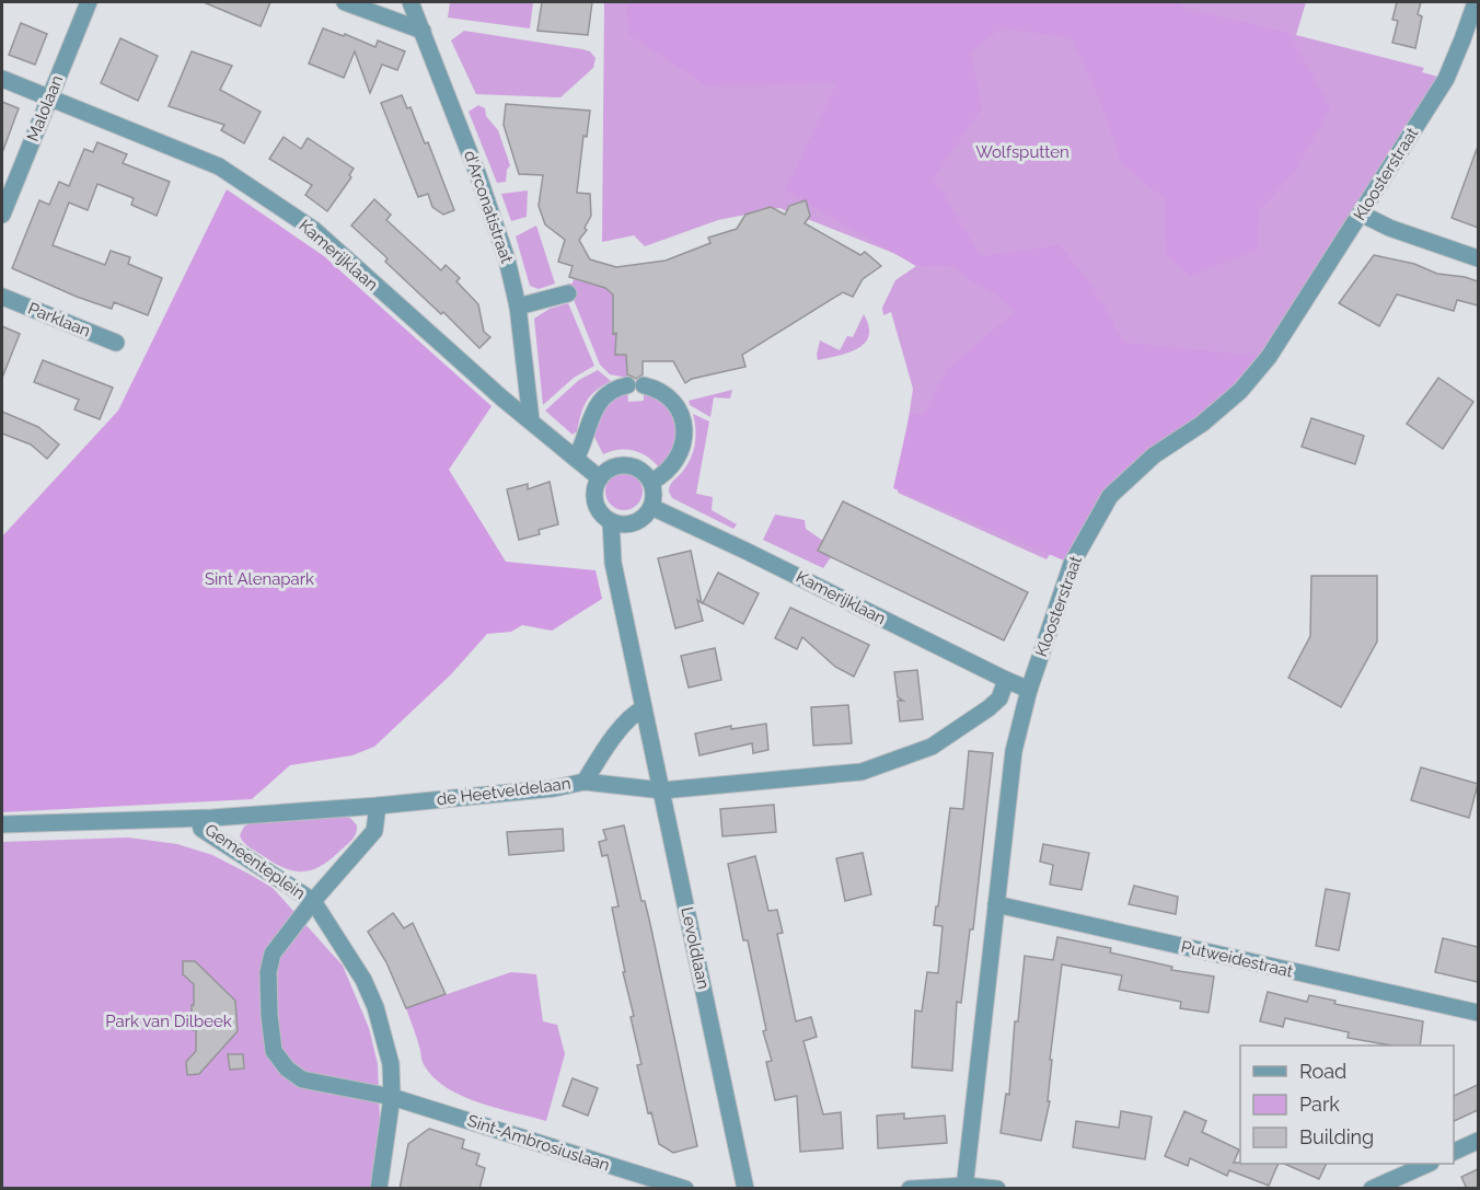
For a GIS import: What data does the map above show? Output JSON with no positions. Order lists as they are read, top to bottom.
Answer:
{
  "streets": {
    "street": [
      "Malolaan",
      "Kloosterstraat",
      "d'Arconatistraat",
      "Kamerijklaan",
      "Parklaan",
      "de Heetveldelaan",
      "Gemeenteplein",
      "Levoldlaan",
      "Putweidestraat",
      "Sint-Ambrosiuslaan"
    ]
  },
  "crossings": [
    ["Malolaan", "Kamerijklaan"],
    ["Kloosterstraat", "Kamerijklaan"],
    ["Kloosterstraat", "Putweidestraat"],
    ["d'Arconatistraat", "Kamerijklaan"],
    ["Kamerijklaan", "de Heetveldelaan"],
    ["Kamerijklaan", "Levoldlaan"],
    ["de Heetveldelaan", "Gemeenteplein"],
    ["de Heetveldelaan", "Levoldlaan"],
    ["Gemeenteplein", "Sint-Ambrosiuslaan"]
  ],
  "parks": ["Wolfsputten", "Sint Alenapark", "Park van Dilbeek"],
  "legend": ["Road", "Park", "Building"]
}
